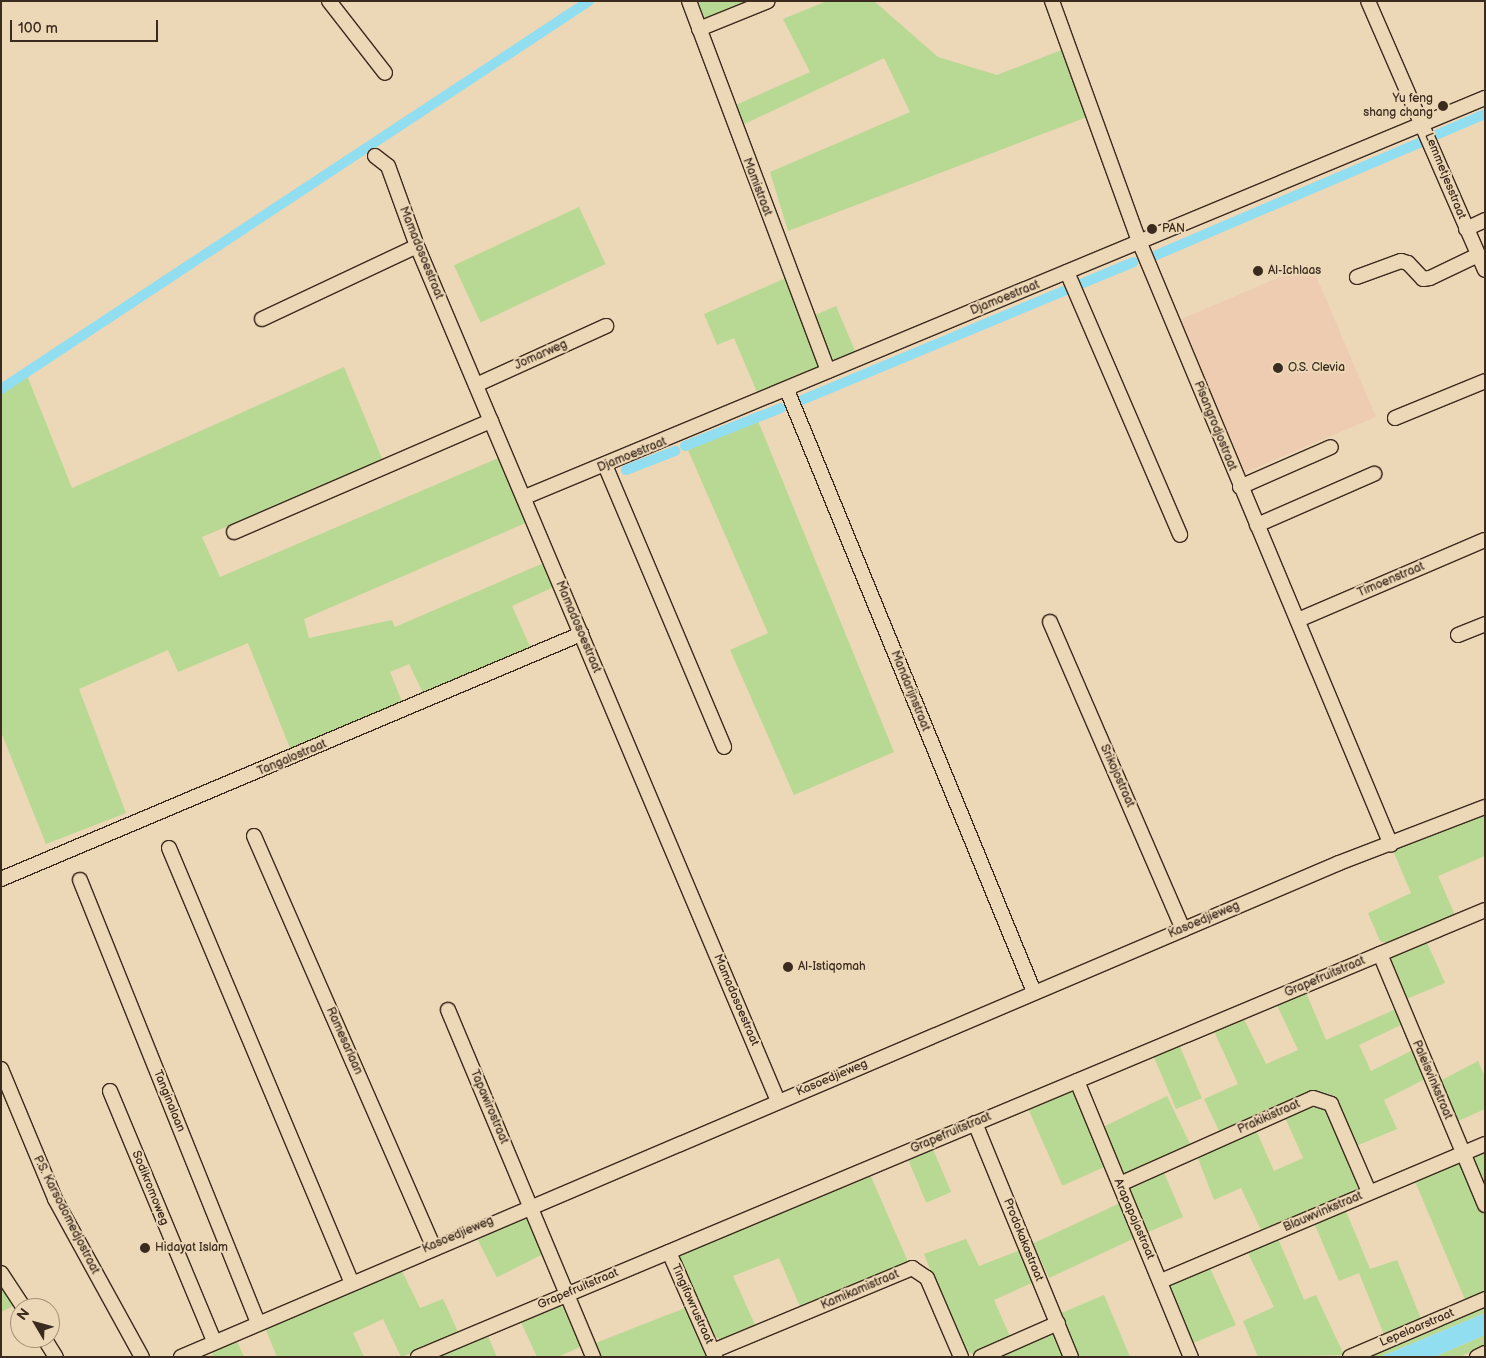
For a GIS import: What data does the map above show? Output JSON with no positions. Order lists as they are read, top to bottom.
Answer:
{
  "streets": {
    "street": [
      "Lemmetjesstraat",
      "Mamistraat",
      "Mamadosoestraat",
      "Djamoestraat",
      "Jomarweg",
      "Pisangrodjostraat",
      "Timoenstraat",
      "Mandarijnstraat",
      "Tangalostraat",
      "Srikojostraat",
      "Kasoedjieweg",
      "Grapefruitstraat",
      "Ramesarlaan",
      "Paleisvinkstraat",
      "Tanginalaan",
      "Tapawirostraat",
      "Prakikistraat",
      "Sodikromoweg",
      "Blauwvinkstraat",
      "P.S. Karsodomedjostraat",
      "Arapapajastraat",
      "Prodokakastraat",
      "Kamikamistraat",
      "Tingifowrustraat",
      "Lepelaarstraat"
    ]
  },
  "crossings": [
    ["Lemmetjesstraat", "Djamoestraat"],
    ["Mamistraat", "Djamoestraat"],
    ["Mamadosoestraat", "Djamoestraat"],
    ["Mamadosoestraat", "Jomarweg"],
    ["Mamadosoestraat", "Tangalostraat"],
    ["Mamadosoestraat", "Kasoedjieweg"],
    ["Djamoestraat", "Pisangrodjostraat"],
    ["Djamoestraat", "Mandarijnstraat"],
    ["Pisangrodjostraat", "Timoenstraat"],
    ["Pisangrodjostraat", "Kasoedjieweg"],
    ["Mandarijnstraat", "Kasoedjieweg"],
    ["Srikojostraat", "Kasoedjieweg"],
    ["Kasoedjieweg", "Ramesarlaan"],
    ["Kasoedjieweg", "Tanginalaan"],
    ["Kasoedjieweg", "Tapawirostraat"],
    ["Kasoedjieweg", "Sodikromoweg"],
    ["Grapefruitstraat", "Paleisvinkstraat"],
    ["Grapefruitstraat", "Tapawirostraat"],
    ["Grapefruitstraat", "Arapapajastraat"],
    ["Grapefruitstraat", "Prodokakastraat"],
    ["Grapefruitstraat", "Tingifowrustraat"],
    ["Paleisvinkstraat", "Blauwvinkstraat"],
    ["Prakikistraat", "Blauwvinkstraat"],
    ["Prakikistraat", "Arapapajastraat"],
    ["Blauwvinkstraat", "Arapapajastraat"],
    ["Kamikamistraat", "Tingifowrustraat"]
  ],
  "places": [
    "Yu feng shang chang",
    "PAN",
    "Al-Ichlaas",
    "O.S. Clevia",
    "Al-Istiqomah",
    "Hidayat Islam"
  ],
  "scale_bar": "100 m",
  "north": "top left"
}
